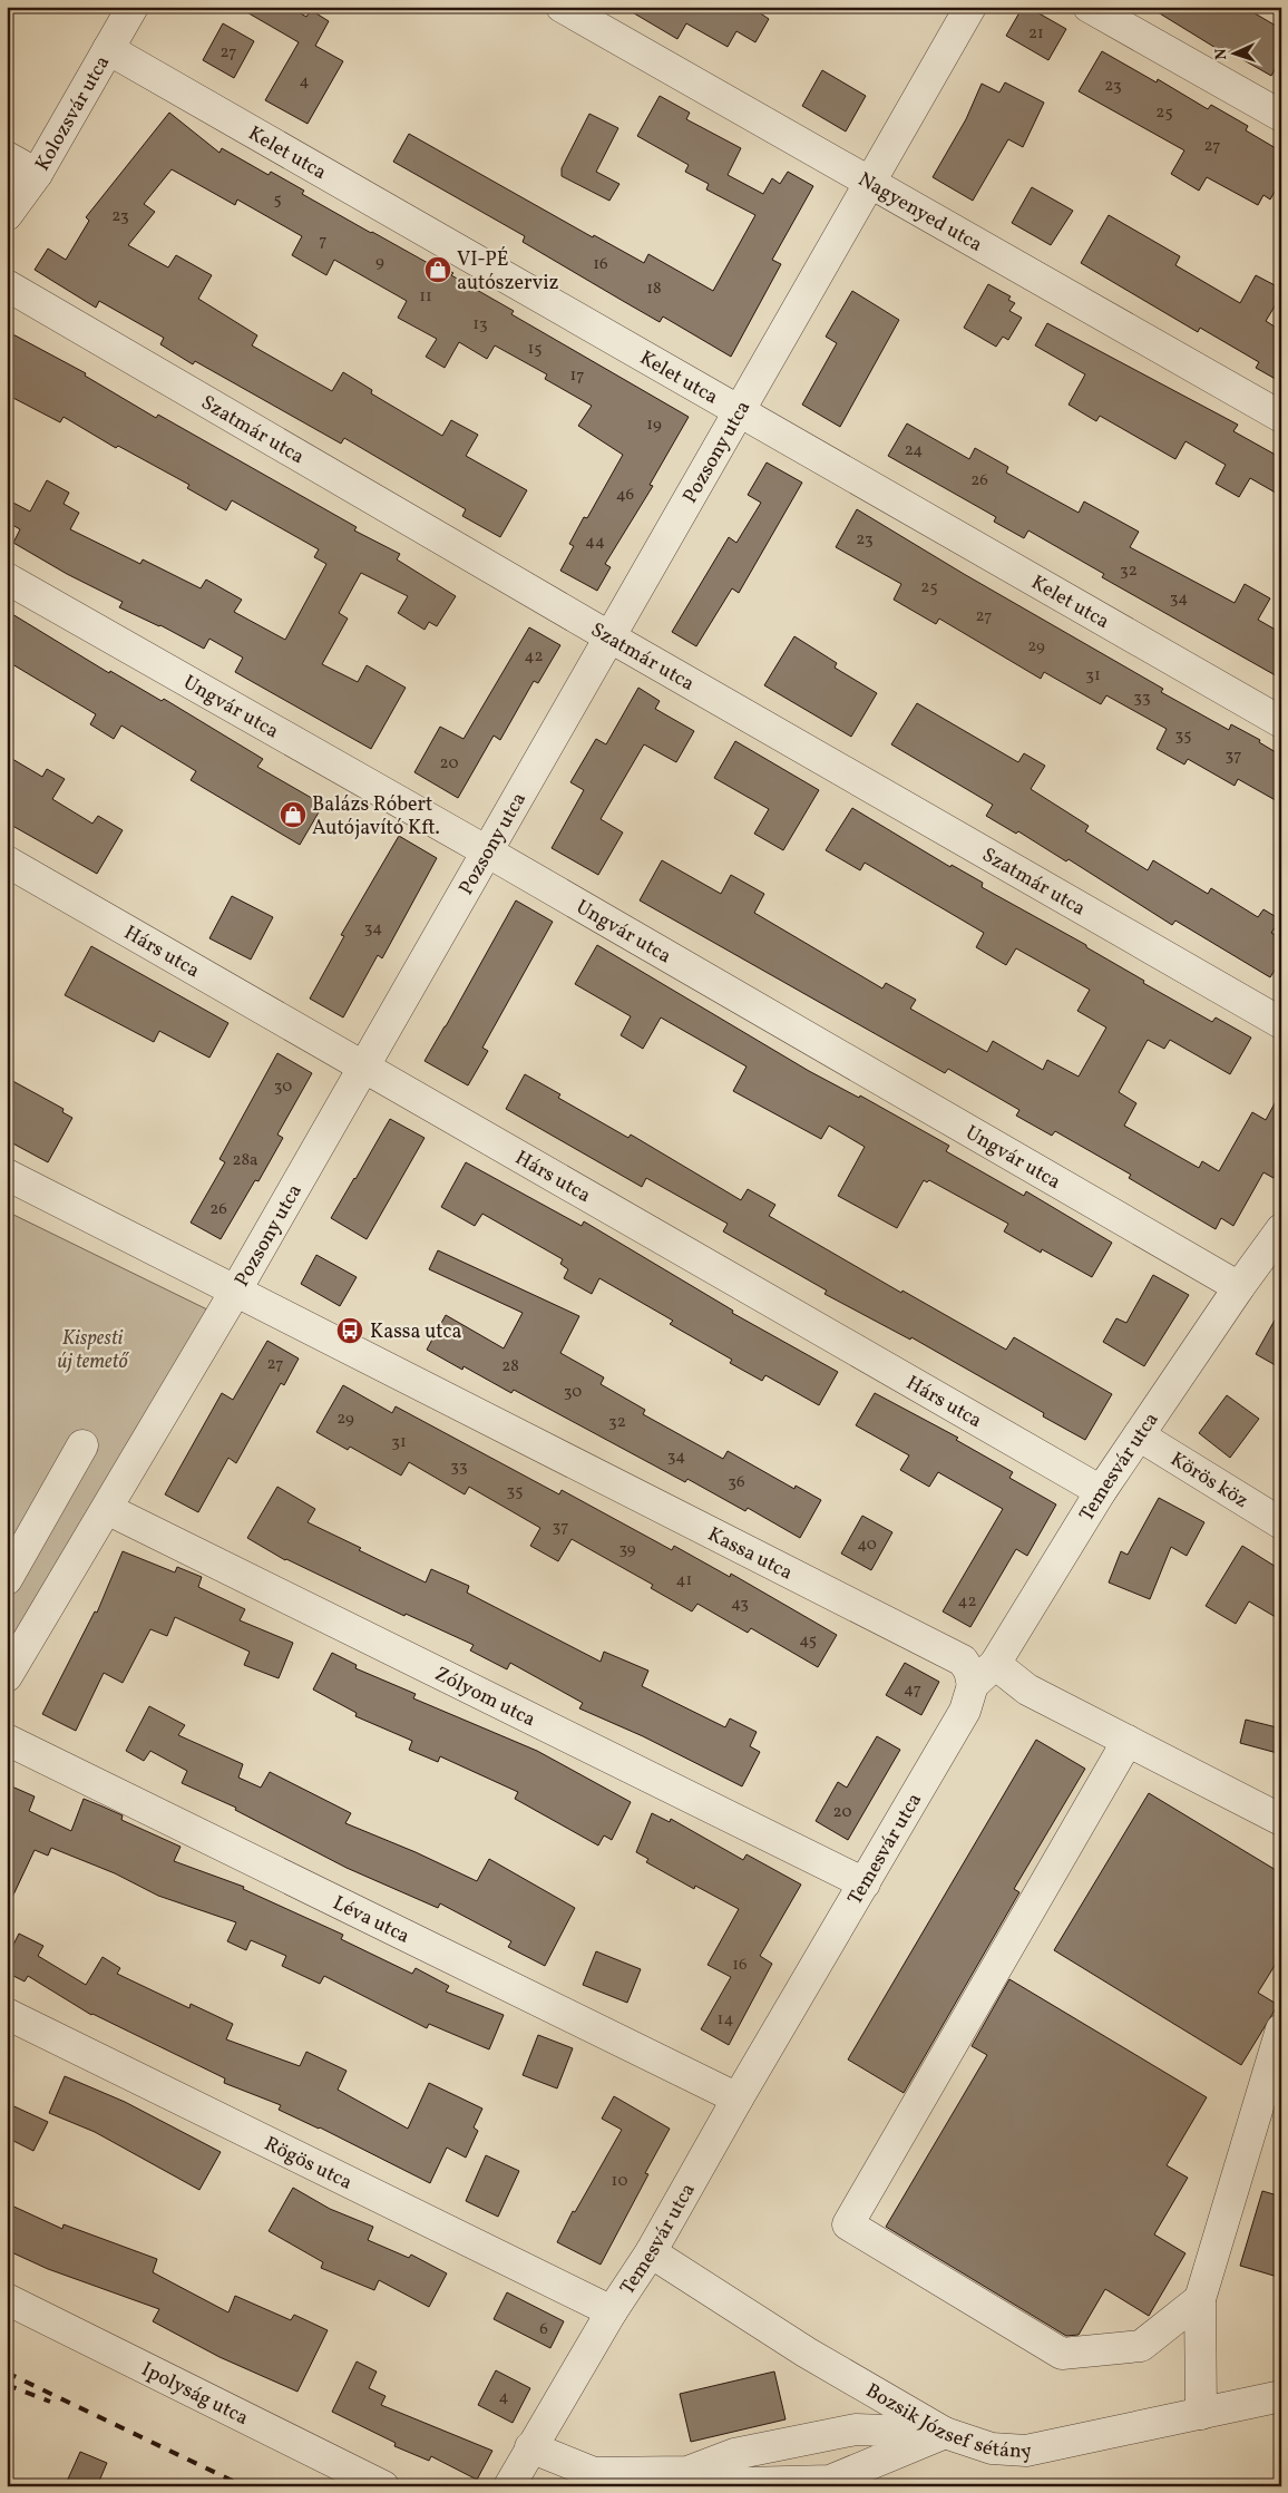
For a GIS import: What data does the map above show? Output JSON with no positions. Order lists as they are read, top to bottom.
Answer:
{
  "streets": {
    "street": [
      "Kolozsvár utca",
      "Kelet utca",
      "Nagyenyed utca",
      "Szatmár utca",
      "Pozsony utca",
      "Ungvár utca",
      "Hárs utca",
      "Temesvár utca",
      "Körös köz",
      "Kassa utca",
      "Zólyom utca",
      "Léva utca",
      "Rögös utca",
      "Ipolyság utca",
      "Bozsik József sétány"
    ]
  },
  "crossings": [
    ["Kolozsvár utca", "Kelet utca"],
    ["Kelet utca", "Pozsony utca"],
    ["Nagyenyed utca", "Pozsony utca"],
    ["Szatmár utca", "Pozsony utca"],
    ["Pozsony utca", "Ungvár utca"],
    ["Pozsony utca", "Hárs utca"],
    ["Pozsony utca", "Kassa utca"],
    ["Pozsony utca", "Zólyom utca"],
    ["Ungvár utca", "Temesvár utca"],
    ["Hárs utca", "Temesvár utca"],
    ["Temesvár utca", "Körös köz"],
    ["Temesvár utca", "Kassa utca"],
    ["Temesvár utca", "Zólyom utca"],
    ["Temesvár utca", "Léva utca"],
    ["Temesvár utca", "Rögös utca"],
    ["Temesvár utca", "Bozsik József sétány"]
  ],
  "parks": ["Kispesti új temető"],
  "places": {
    "shop": ["VI-PÉ autószerviz", "Balázs Róbert Autójavító Kft."],
    "bus stop": ["Kassa utca"]
  },
  "house_numbers": [
    "21",
    "27",
    "4",
    "23",
    "25",
    "27",
    "5",
    "23",
    "7",
    "9",
    "16",
    "18",
    "11",
    "13",
    "15",
    "17",
    "19",
    "24",
    "26",
    "46",
    "23",
    "44",
    "32",
    "25",
    "34",
    "27",
    "29",
    "42",
    "31",
    "33",
    "35",
    "37",
    "20",
    "34",
    "30",
    "28a",
    "26",
    "27",
    "28",
    "30",
    "29",
    "32",
    "31",
    "34",
    "33",
    "36",
    "35",
    "37",
    "40",
    "39",
    "41",
    "42",
    "43",
    "45",
    "47",
    "20",
    "16",
    "14",
    "10",
    "6",
    "4"
  ],
  "north": "left"
}
